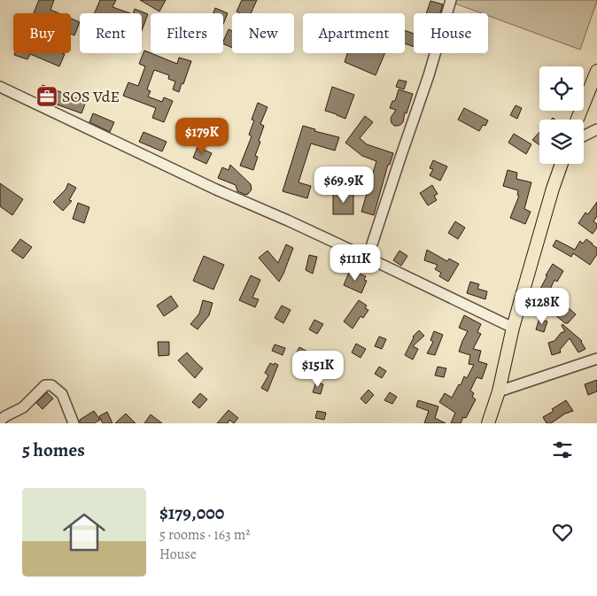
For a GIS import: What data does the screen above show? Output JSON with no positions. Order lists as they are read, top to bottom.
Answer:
{
  "places": {
    "office": ["SOS VdE"]
  },
  "page": {
    "chip": [
      "Buy",
      "Rent",
      "Filters",
      "New",
      "Apartment",
      "House"
    ],
    "price": [
      "$179K",
      "$69.9K",
      "$111K",
      "$128K",
      "$151K"
    ],
    "heading": "5 homes",
    "list": [
      {
        "name": "$179,000",
        "note": "5 rooms · 163 m² · House"
      }
    ]
  }
}
